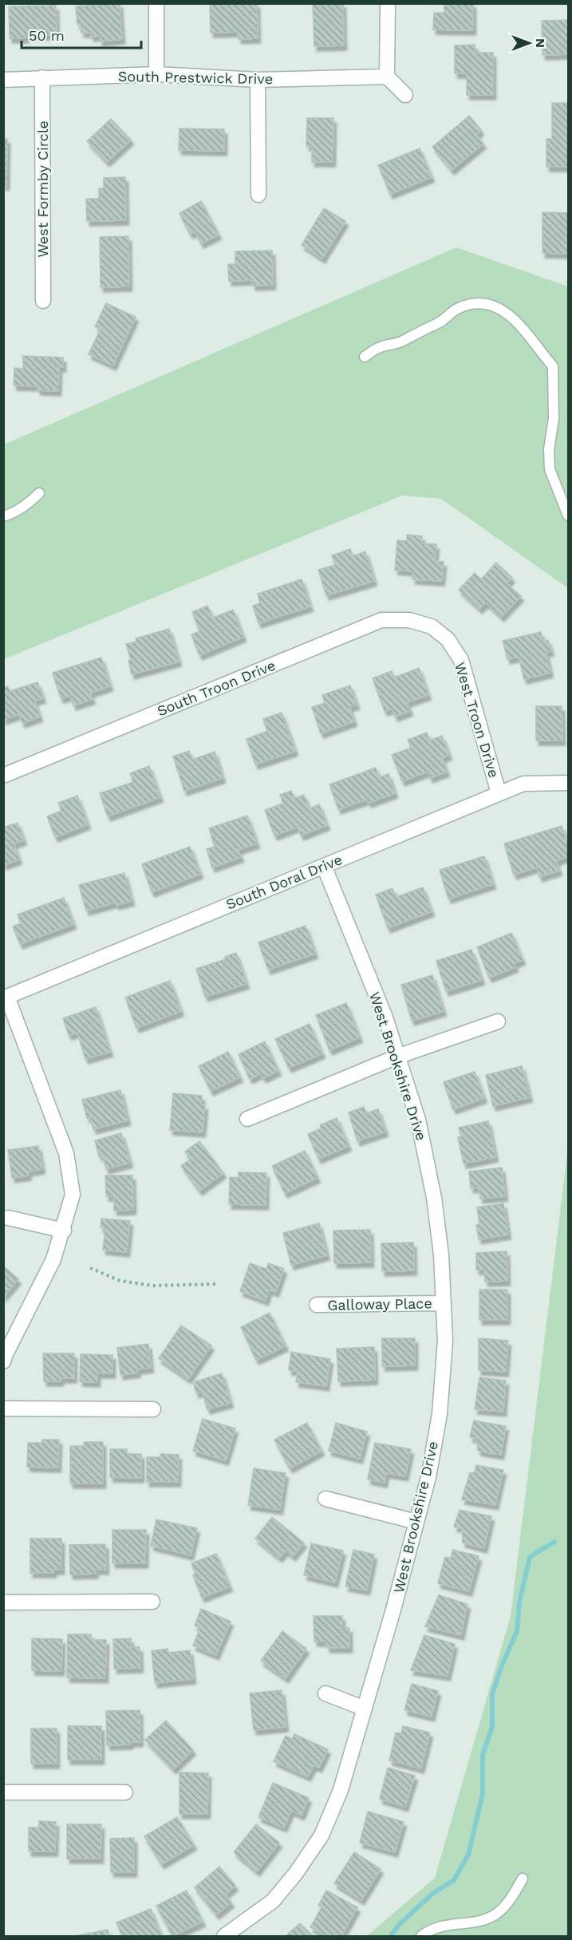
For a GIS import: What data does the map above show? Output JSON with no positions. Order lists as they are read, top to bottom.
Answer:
{
  "streets": {
    "street": [
      "South Prestwick Drive",
      "West Formby Circle",
      "South Troon Drive",
      "West Troon Drive",
      "South Doral Drive",
      "West Brookshire Drive",
      "Galloway Place"
    ]
  },
  "crossings": [
    ["South Prestwick Drive", "West Formby Circle"],
    ["South Troon Drive", "West Troon Drive"],
    ["West Troon Drive", "South Doral Drive"],
    ["South Doral Drive", "West Brookshire Drive"],
    ["West Brookshire Drive", "Galloway Place"]
  ],
  "scale_bar": "50 m",
  "north": "right"
}
